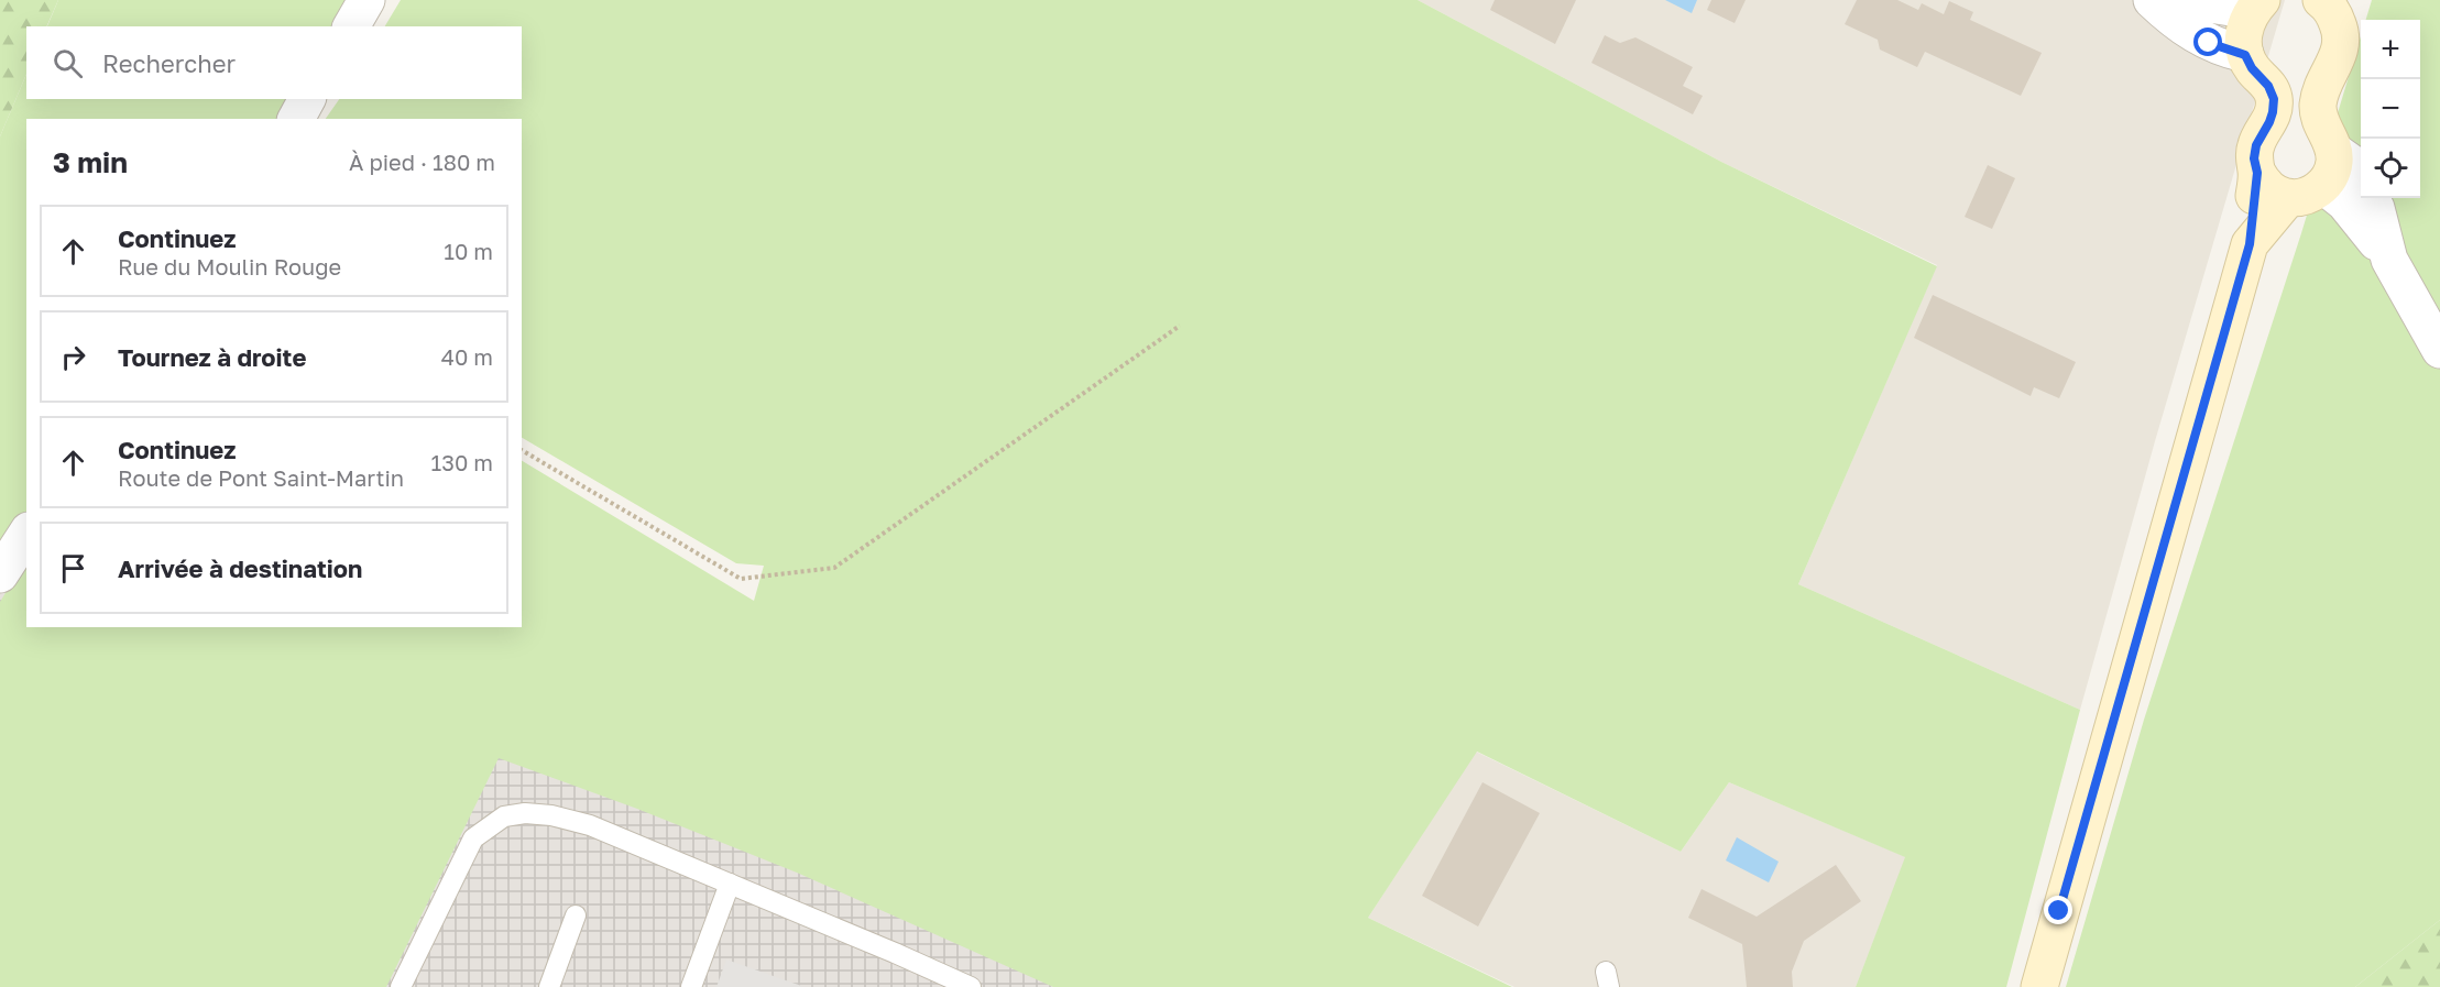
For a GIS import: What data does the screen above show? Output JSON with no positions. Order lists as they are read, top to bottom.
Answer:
{
  "page": {
    "map_buttons": ["+", "−"],
    "search": "Rechercher",
    "heading": ["3 min", "À pied · 180 m"],
    "list": [
      ["Continuez", "Rue du Moulin Rouge", "10 m"],
      ["Tournez à droite", "40 m"],
      ["Continuez", "Route de Pont Saint-Martin", "130 m"],
      "Arrivée à destination"
    ]
  }
}
